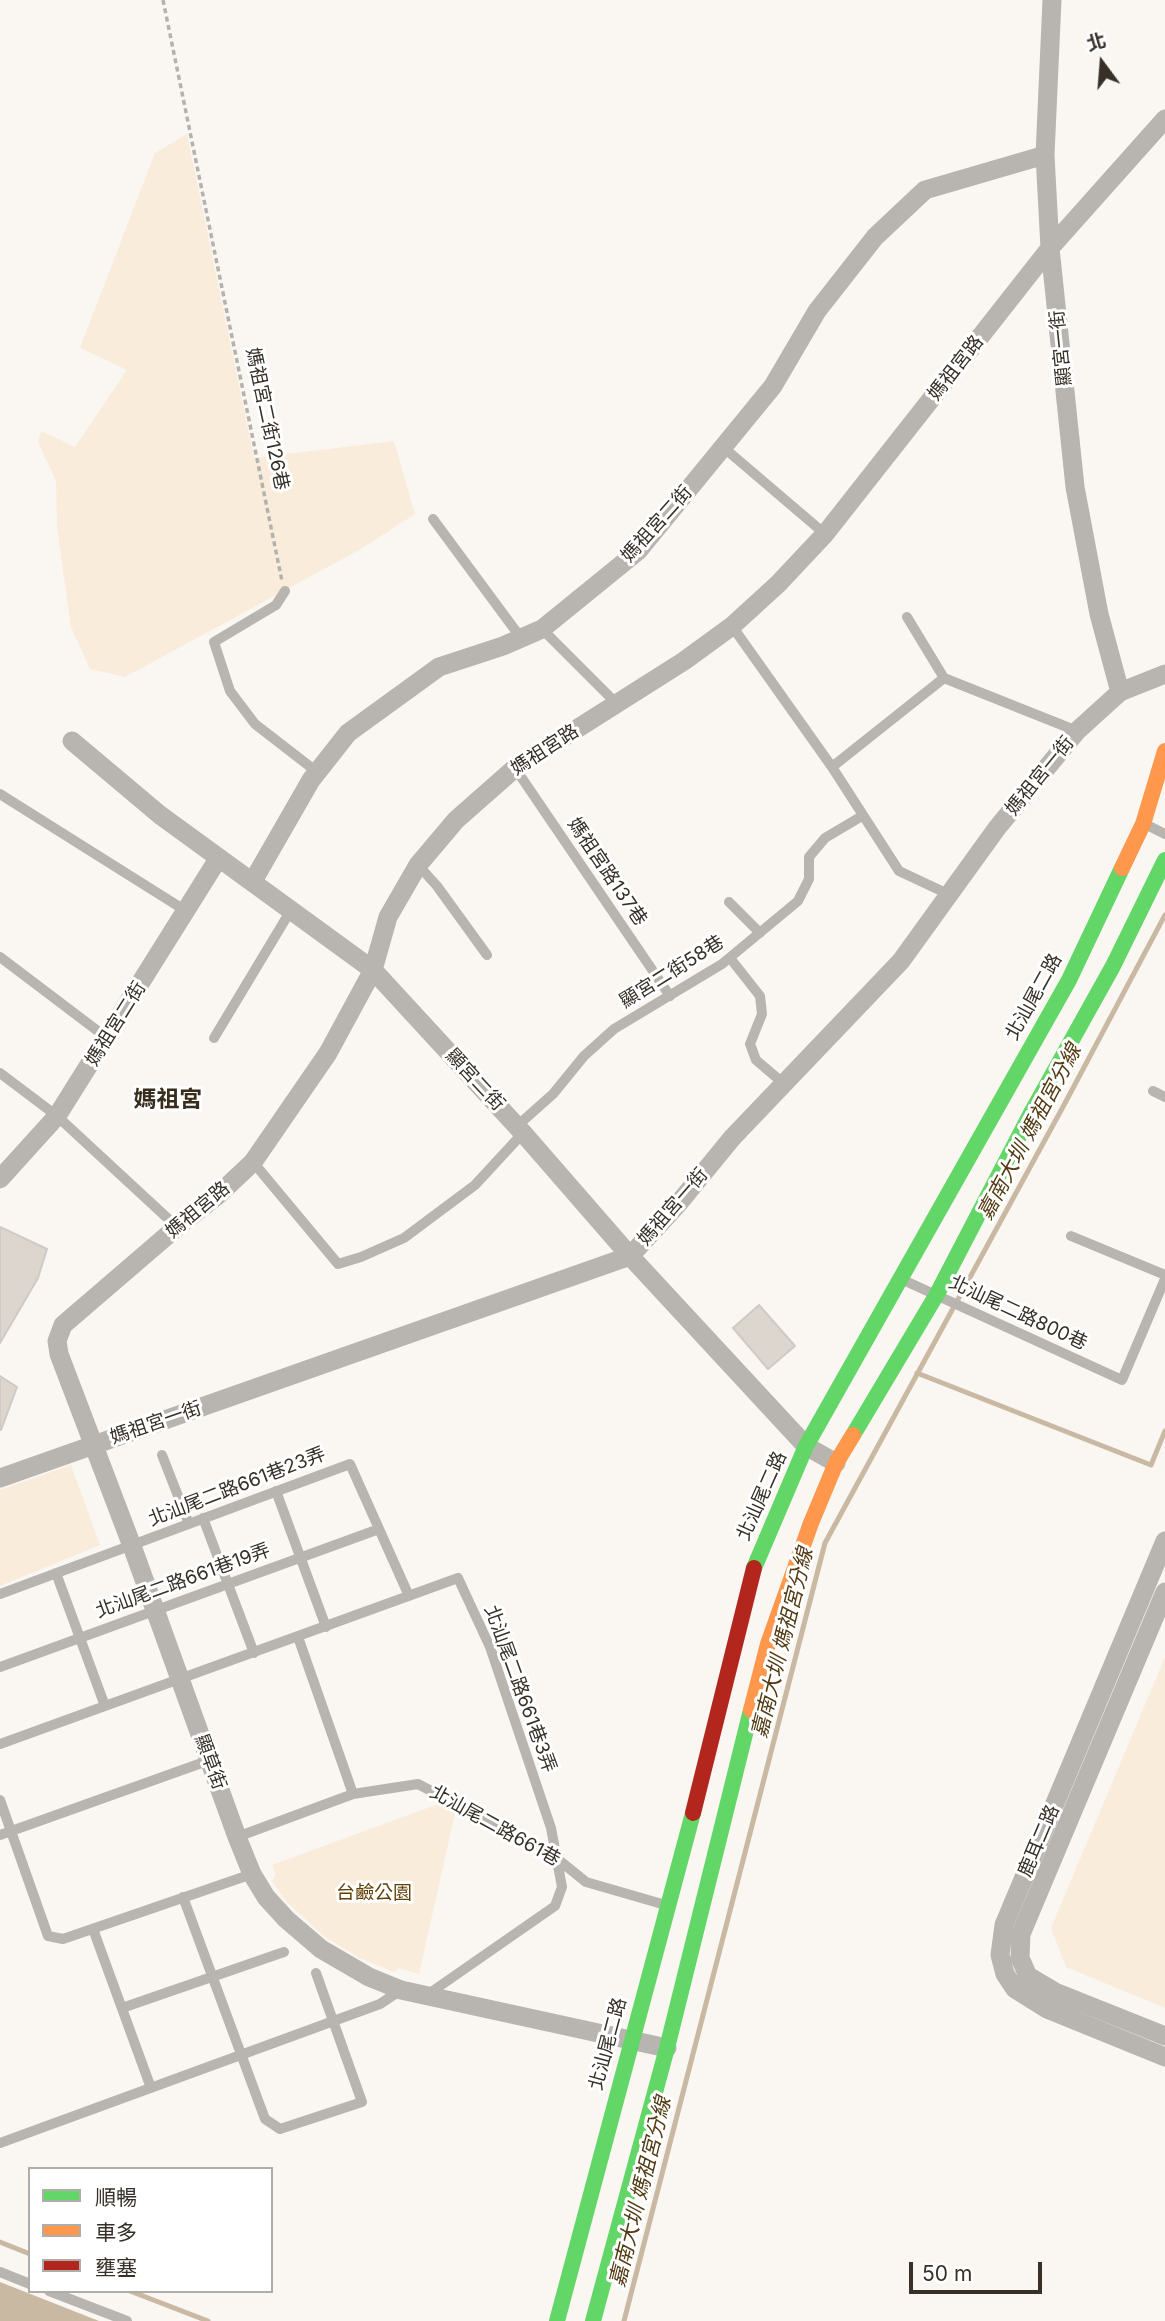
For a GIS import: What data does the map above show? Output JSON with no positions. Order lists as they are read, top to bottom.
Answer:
{
  "streets": {
    "street": [
      "顯宮一街",
      "媽祖宮路",
      "媽祖宮二街",
      "媽祖宮一街",
      "北汕尾二路",
      "顯宮二街",
      "顯草街",
      "鹿耳二路"
    ],
    "lane": [
      "媽祖宮路137巷",
      "顯宮二街58巷",
      "北汕尾二路800巷",
      "北汕尾二路661巷23弄",
      "北汕尾二路661巷19弄",
      "北汕尾二路661巷3弄",
      "北汕尾二路661巷"
    ],
    "path": ["媽祖宮二街126巷"]
  },
  "crossings": [
    ["顯宮一街", "媽祖宮路"],
    ["顯宮一街", "媽祖宮二街"],
    ["顯宮一街", "媽祖宮一街"],
    ["媽祖宮路", "媽祖宮一街"],
    ["媽祖宮路", "媽祖宮路137巷"],
    ["媽祖宮路", "顯宮二街58巷"],
    ["媽祖宮路", "顯宮二街"],
    ["媽祖宮路", "顯草街"],
    ["媽祖宮二街", "顯宮二街"],
    ["媽祖宮一街", "顯宮二街"],
    ["媽祖宮一街", "顯草街"],
    ["媽祖宮路137巷", "顯宮二街58巷"],
    ["顯宮二街58巷", "顯宮二街"],
    ["北汕尾二路", "顯宮二街"],
    ["北汕尾二路", "北汕尾二路800巷"],
    ["北汕尾二路", "北汕尾二路661巷"],
    ["北汕尾二路661巷23弄", "北汕尾二路661巷19弄"],
    ["北汕尾二路661巷23弄", "北汕尾二路661巷3弄"],
    ["北汕尾二路661巷23弄", "顯草街"],
    ["北汕尾二路661巷19弄", "顯草街"],
    ["北汕尾二路661巷3弄", "顯草街"],
    ["北汕尾二路661巷3弄", "北汕尾二路661巷"],
    ["顯草街", "北汕尾二路661巷"]
  ],
  "districts": ["媽祖宮"],
  "water": ["嘉南大圳 媽祖宮分線"],
  "parks": ["台鹼公園"],
  "legend": ["順暢", "車多", "壅塞"],
  "scale_bar": "50 m",
  "north": "top"
}
